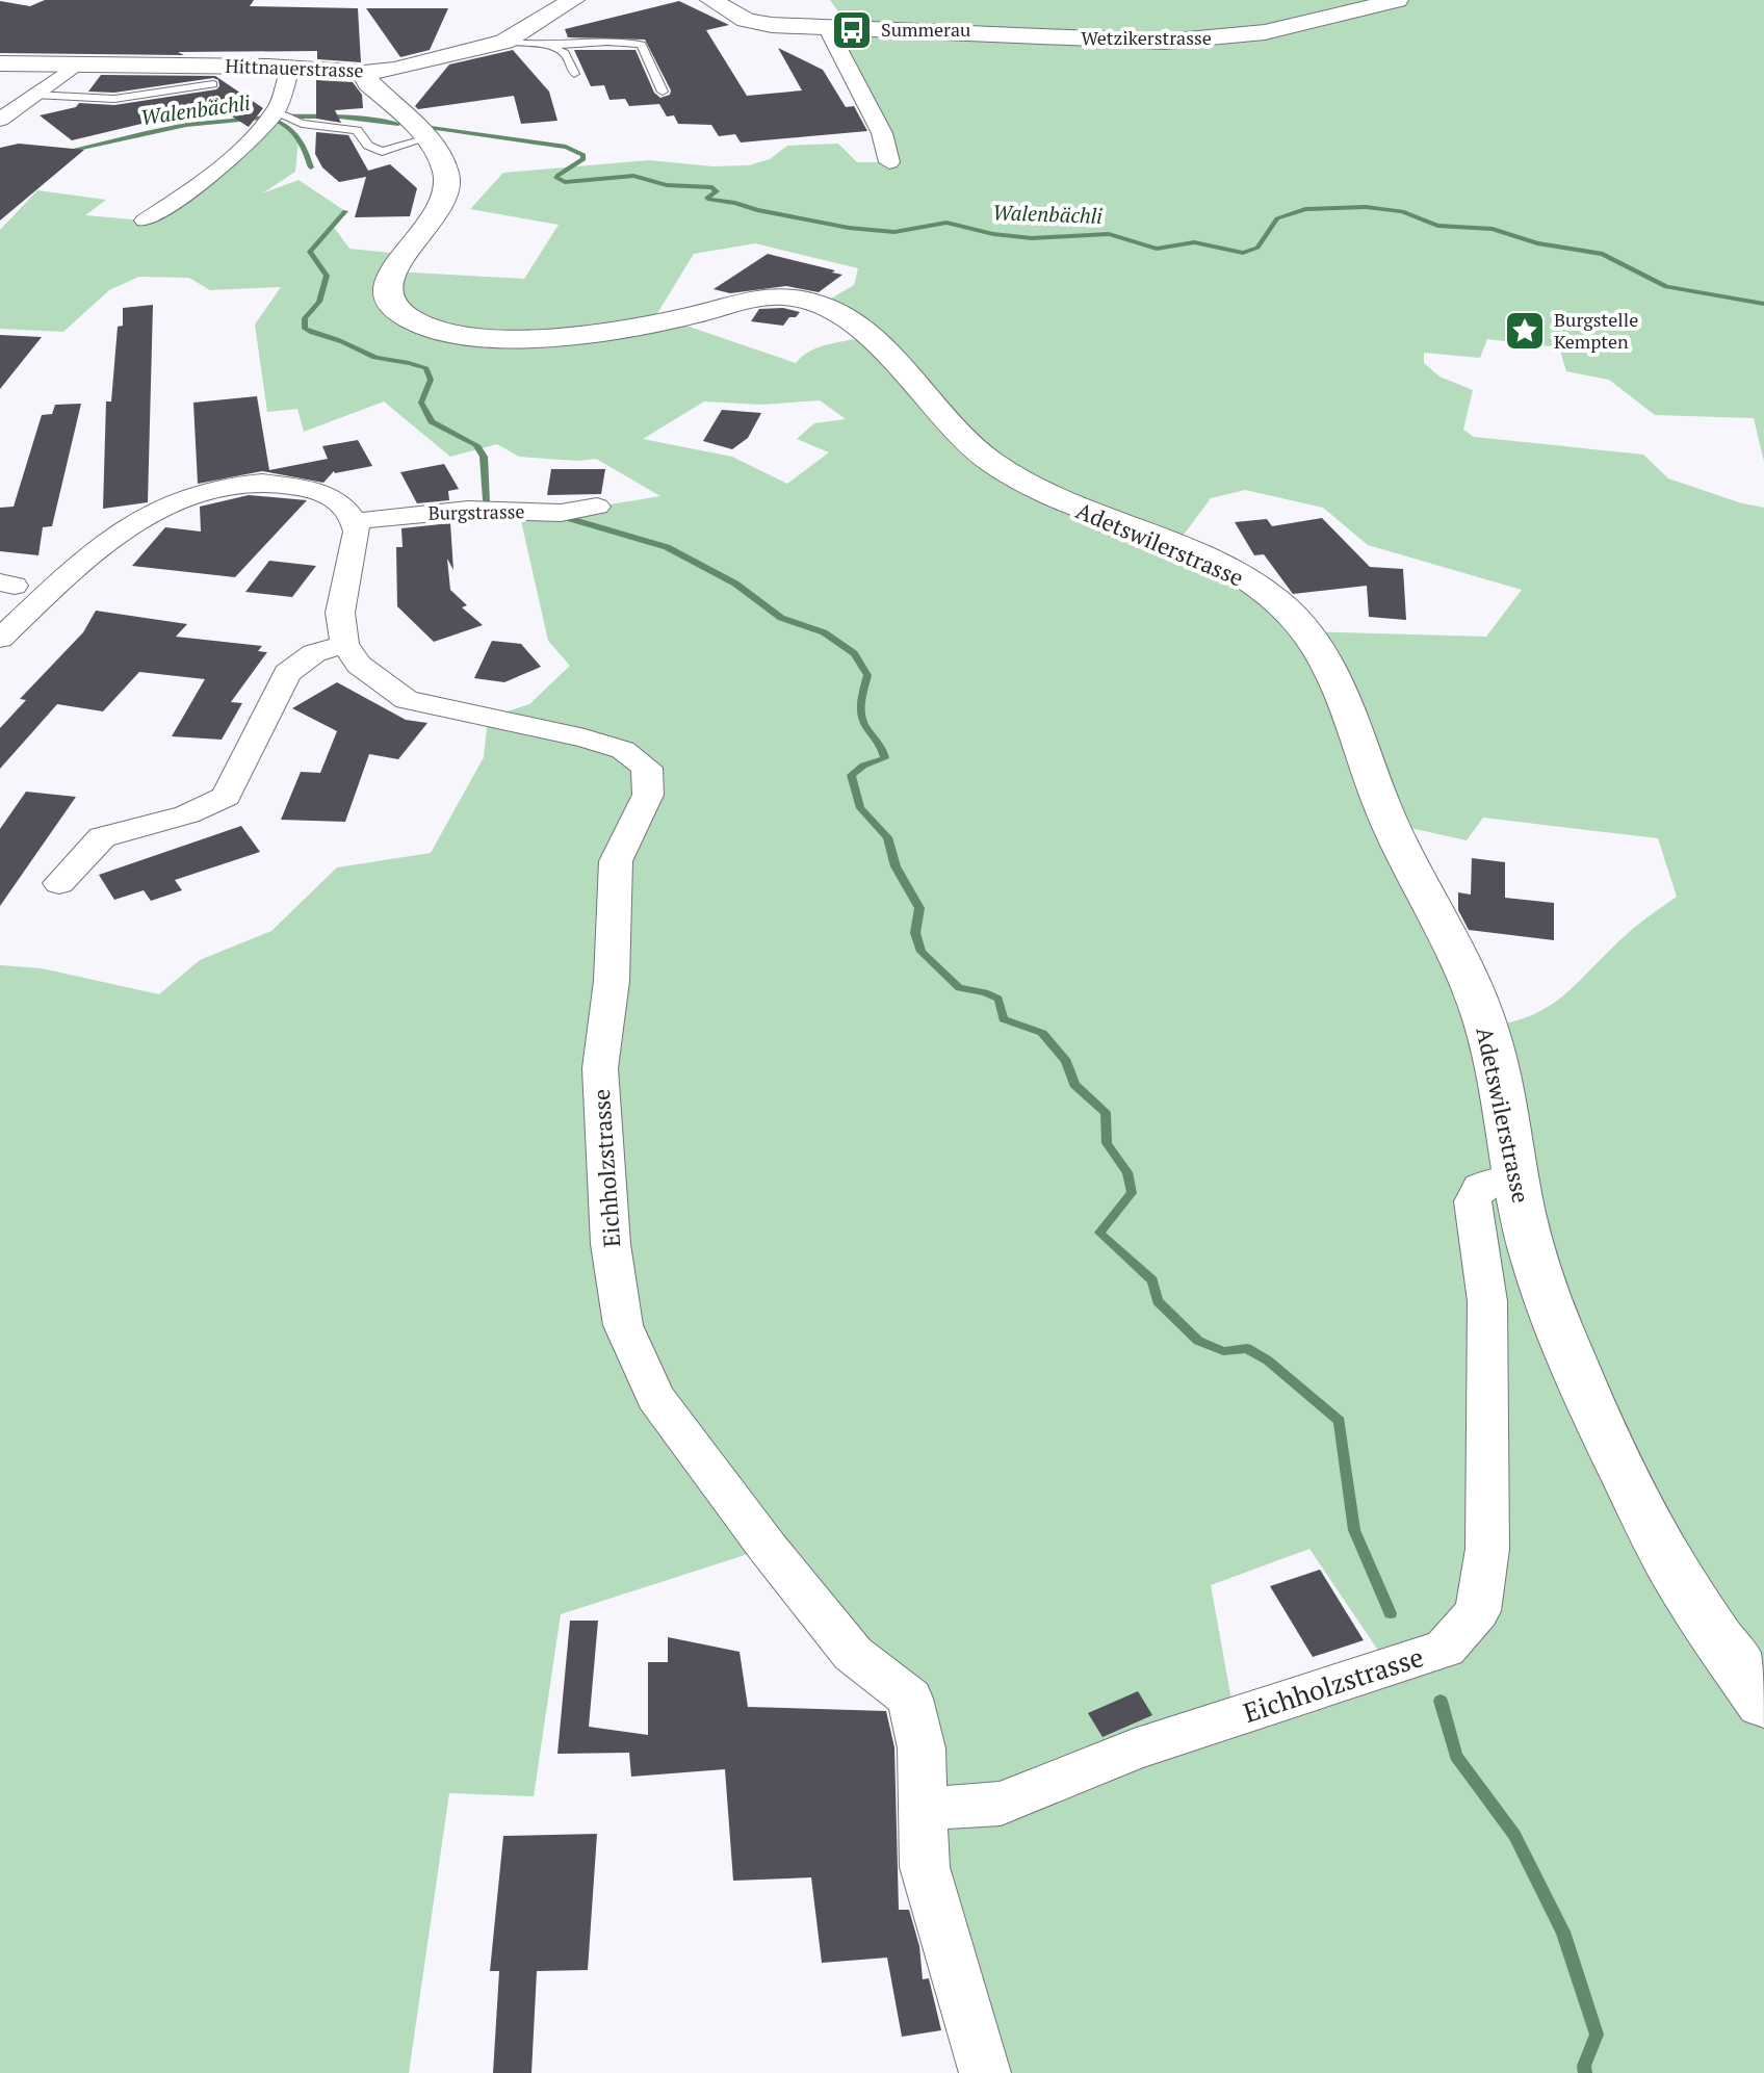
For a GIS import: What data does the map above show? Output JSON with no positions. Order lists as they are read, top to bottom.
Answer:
{
  "streets": {
    "street": [
      "Wetzikerstrasse",
      "Hittnauerstrasse",
      "Burgstrasse",
      "Adetswilerstrasse",
      "Eichholzstrasse"
    ]
  },
  "crossings": [
    ["Hittnauerstrasse", "Adetswilerstrasse"],
    ["Adetswilerstrasse", "Eichholzstrasse"]
  ],
  "water": ["Walenbächli"],
  "places": {
    "bus stop": ["Summerau"],
    "place": ["Burgstelle Kempten"]
  }
}
